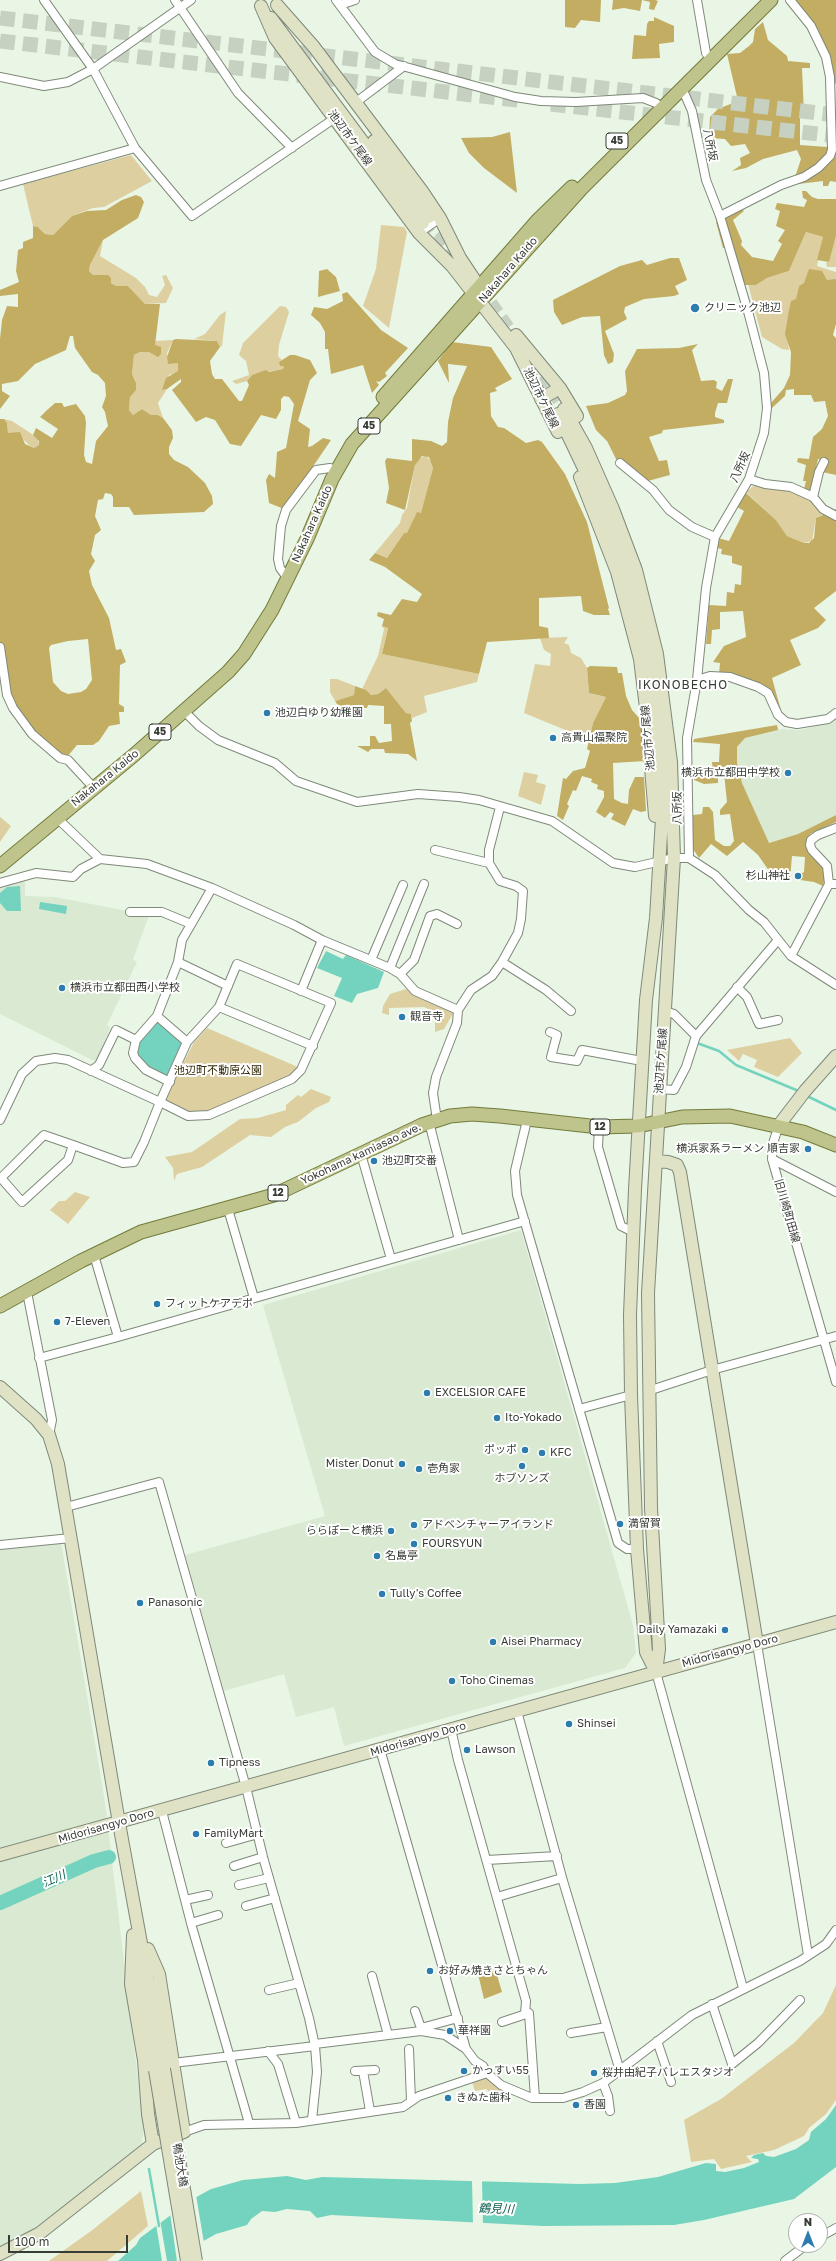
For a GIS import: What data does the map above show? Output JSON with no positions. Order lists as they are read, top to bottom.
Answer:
{
  "streets": {
    "main road": [
      "45",
      "Nakahara Kaido",
      "12",
      "Yokohama kamiasao ave."
    ],
    "street": [
      "池辺市ケ尾線",
      "八所坂",
      "旧川崎町田線",
      "Midorisangyo Doro",
      "鴨池大橋"
    ]
  },
  "crossings": [
    ["池辺市ケ尾線", "Nakahara Kaido"],
    ["池辺市ケ尾線", "Yokohama kamiasao ave."],
    ["池辺市ケ尾線", "Midorisangyo Doro"],
    ["八所坂", "Nakahara Kaido"],
    ["Yokohama kamiasao ave.", "旧川崎町田線"]
  ],
  "districts": ["IKONOBECHO"],
  "water": ["江川", "鶴見川"],
  "parks": ["池辺町不動原公園"],
  "places": [
    "クリニック池辺",
    "池辺白ゆり幼稚園",
    "高貴山福聚院",
    "横浜市立都田中学校",
    "杉山神社",
    "横浜市立都田西小学校",
    "観音寺",
    "横浜家系ラーメン 順吉家",
    "池辺町交番",
    "フィットケアデポ",
    "7-Eleven",
    "EXCELSIOR CAFE",
    "Ito-Yokado",
    "ポッポ",
    "KFC",
    "Mister Donut",
    "ホブソンズ",
    "壱角家",
    "満留賀",
    "アドベンチャーアイランド",
    "ららぽーと横浜",
    "FOURSYUN",
    "名島亭",
    "Tully's Coffee",
    "Panasonic",
    "Daily Yamazaki",
    "Aisei Pharmacy",
    "Toho Cinemas",
    "Shinsei",
    "Lawson",
    "Tipness",
    "FamilyMart",
    "お好み焼きさとちゃん",
    "華祥園",
    "かっすい55",
    "桜井由紀子バレエスタジオ",
    "きぬた歯科",
    "香園"
  ],
  "scale_bar": "100 m",
  "north": "top"
}
